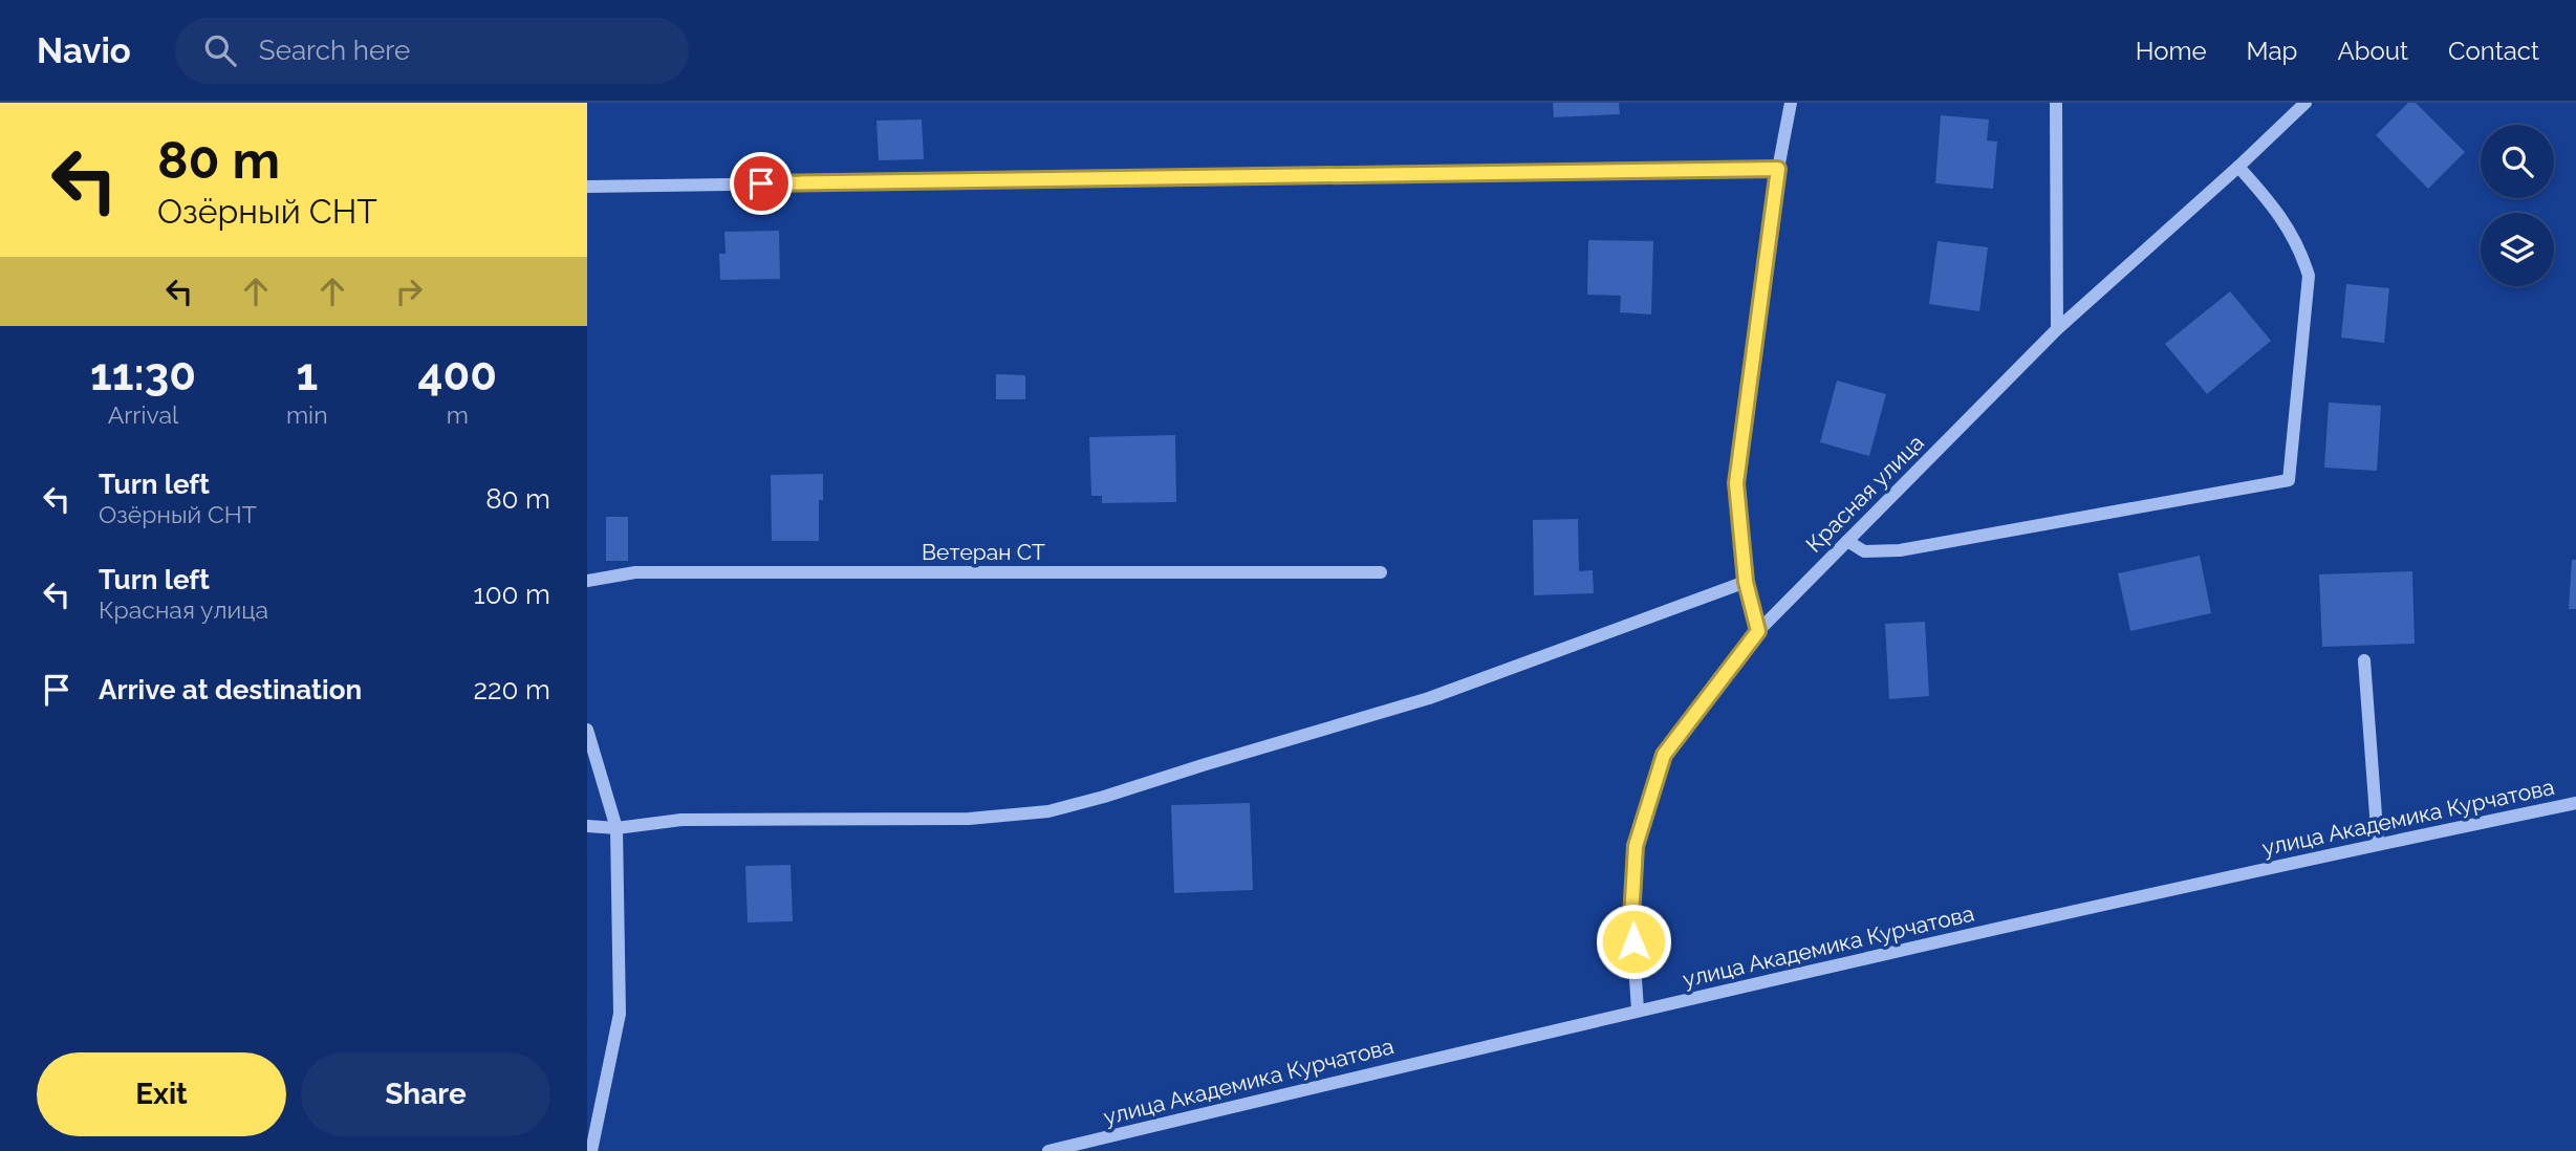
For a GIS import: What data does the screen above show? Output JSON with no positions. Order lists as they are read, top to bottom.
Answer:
{
  "streets": {
    "street": ["Красная улица", "Ветеран СТ", "улица Академика Курчатова"]
  },
  "crossings": [
    ["Красная улица", "улица Академика Курчатова"]
  ],
  "page": {
    "header": "Navio",
    "search": "Search here",
    "nav": [
      "Home",
      "Map",
      "About",
      "Contact"
    ],
    "turn": ["80 m", "Озёрный СНТ"],
    "eta": [
      "11:30",
      "Arrival",
      "1",
      "min",
      "400",
      "m"
    ],
    "list": [
      {
        "name": "Turn left",
        "note": "Озёрный СНТ",
        "value": "80 m"
      },
      {
        "name": "Turn left",
        "note": "Красная улица",
        "value": "100 m"
      },
      {
        "name": "Arrive at destination",
        "value": "220 m"
      }
    ],
    "buttons": ["Exit", "Share"]
  }
}
